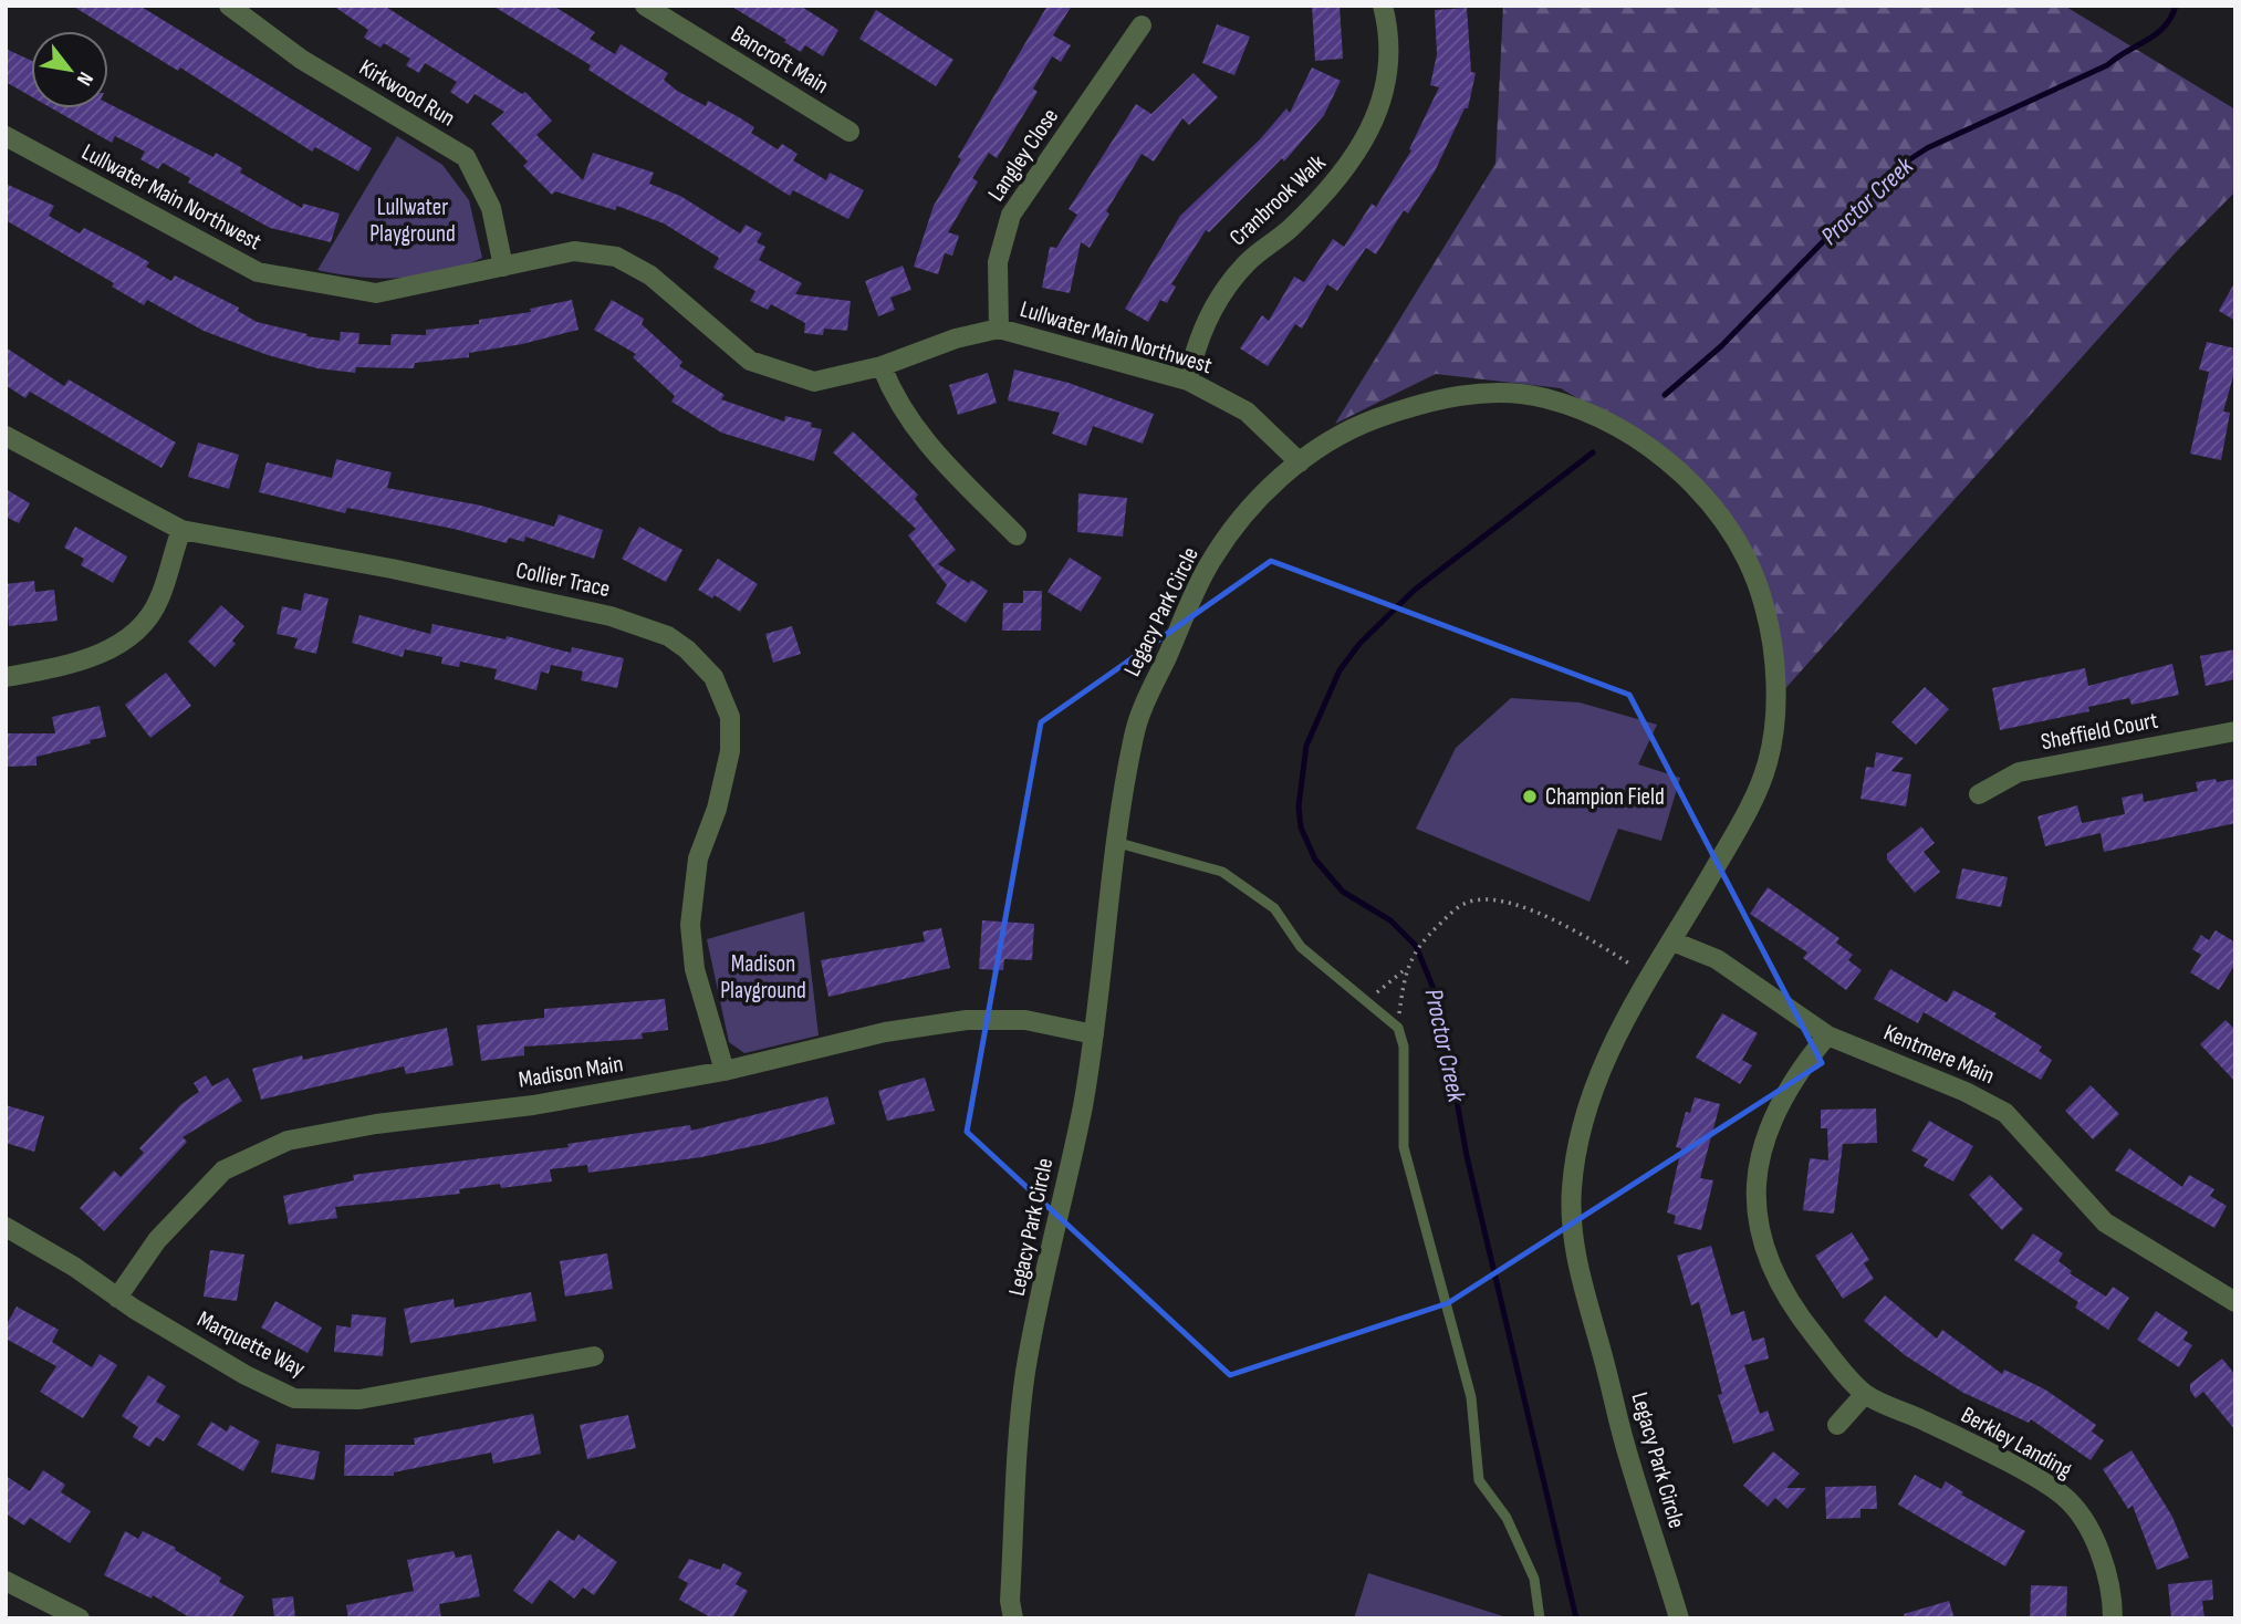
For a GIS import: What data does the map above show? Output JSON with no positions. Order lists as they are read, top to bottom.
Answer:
{
  "streets": {
    "street": [
      "Bancroft Main",
      "Kirkwood Run",
      "Langley Close",
      "Lullwater Main Northwest",
      "Cranbrook Walk",
      "Collier Trace",
      "Legacy Park Circle",
      "Sheffield Court",
      "Kentmere Main",
      "Madison Main",
      "Marquette Way",
      "Berkley Landing"
    ]
  },
  "crossings": [
    ["Kirkwood Run", "Lullwater Main Northwest"],
    ["Langley Close", "Lullwater Main Northwest"],
    ["Lullwater Main Northwest", "Cranbrook Walk"],
    ["Lullwater Main Northwest", "Legacy Park Circle"],
    ["Collier Trace", "Madison Main"],
    ["Legacy Park Circle", "Kentmere Main"],
    ["Legacy Park Circle", "Madison Main"],
    ["Kentmere Main", "Berkley Landing"],
    ["Madison Main", "Marquette Way"]
  ],
  "water": ["Proctor Creek"],
  "parks": ["Lullwater Playground", "Madison Playground"],
  "places": ["Champion Field"],
  "north": "bottom right"
}
